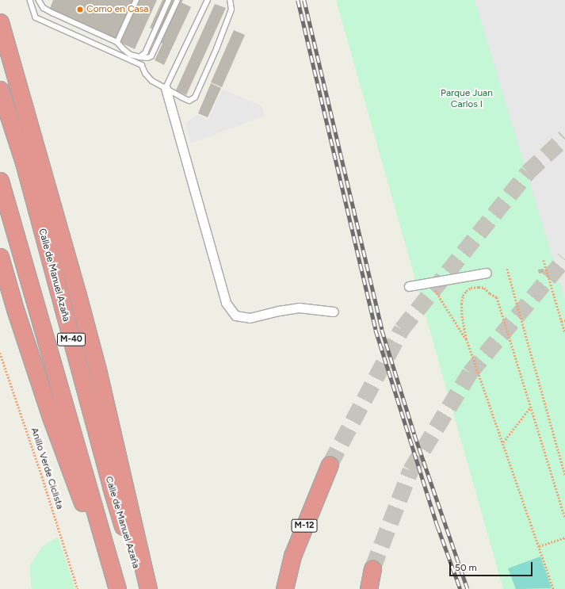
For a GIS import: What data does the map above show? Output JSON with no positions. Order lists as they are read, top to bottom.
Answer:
{
  "streets": {
    "highway": ["Calle de Manuel Azaña", "M-40", "M-12"],
    "path": ["Anillo Verde Ciclista"]
  },
  "parks": ["Parque Juan Carlos I"],
  "places": ["Como en Casa"],
  "scale_bar": "50 m"
}
